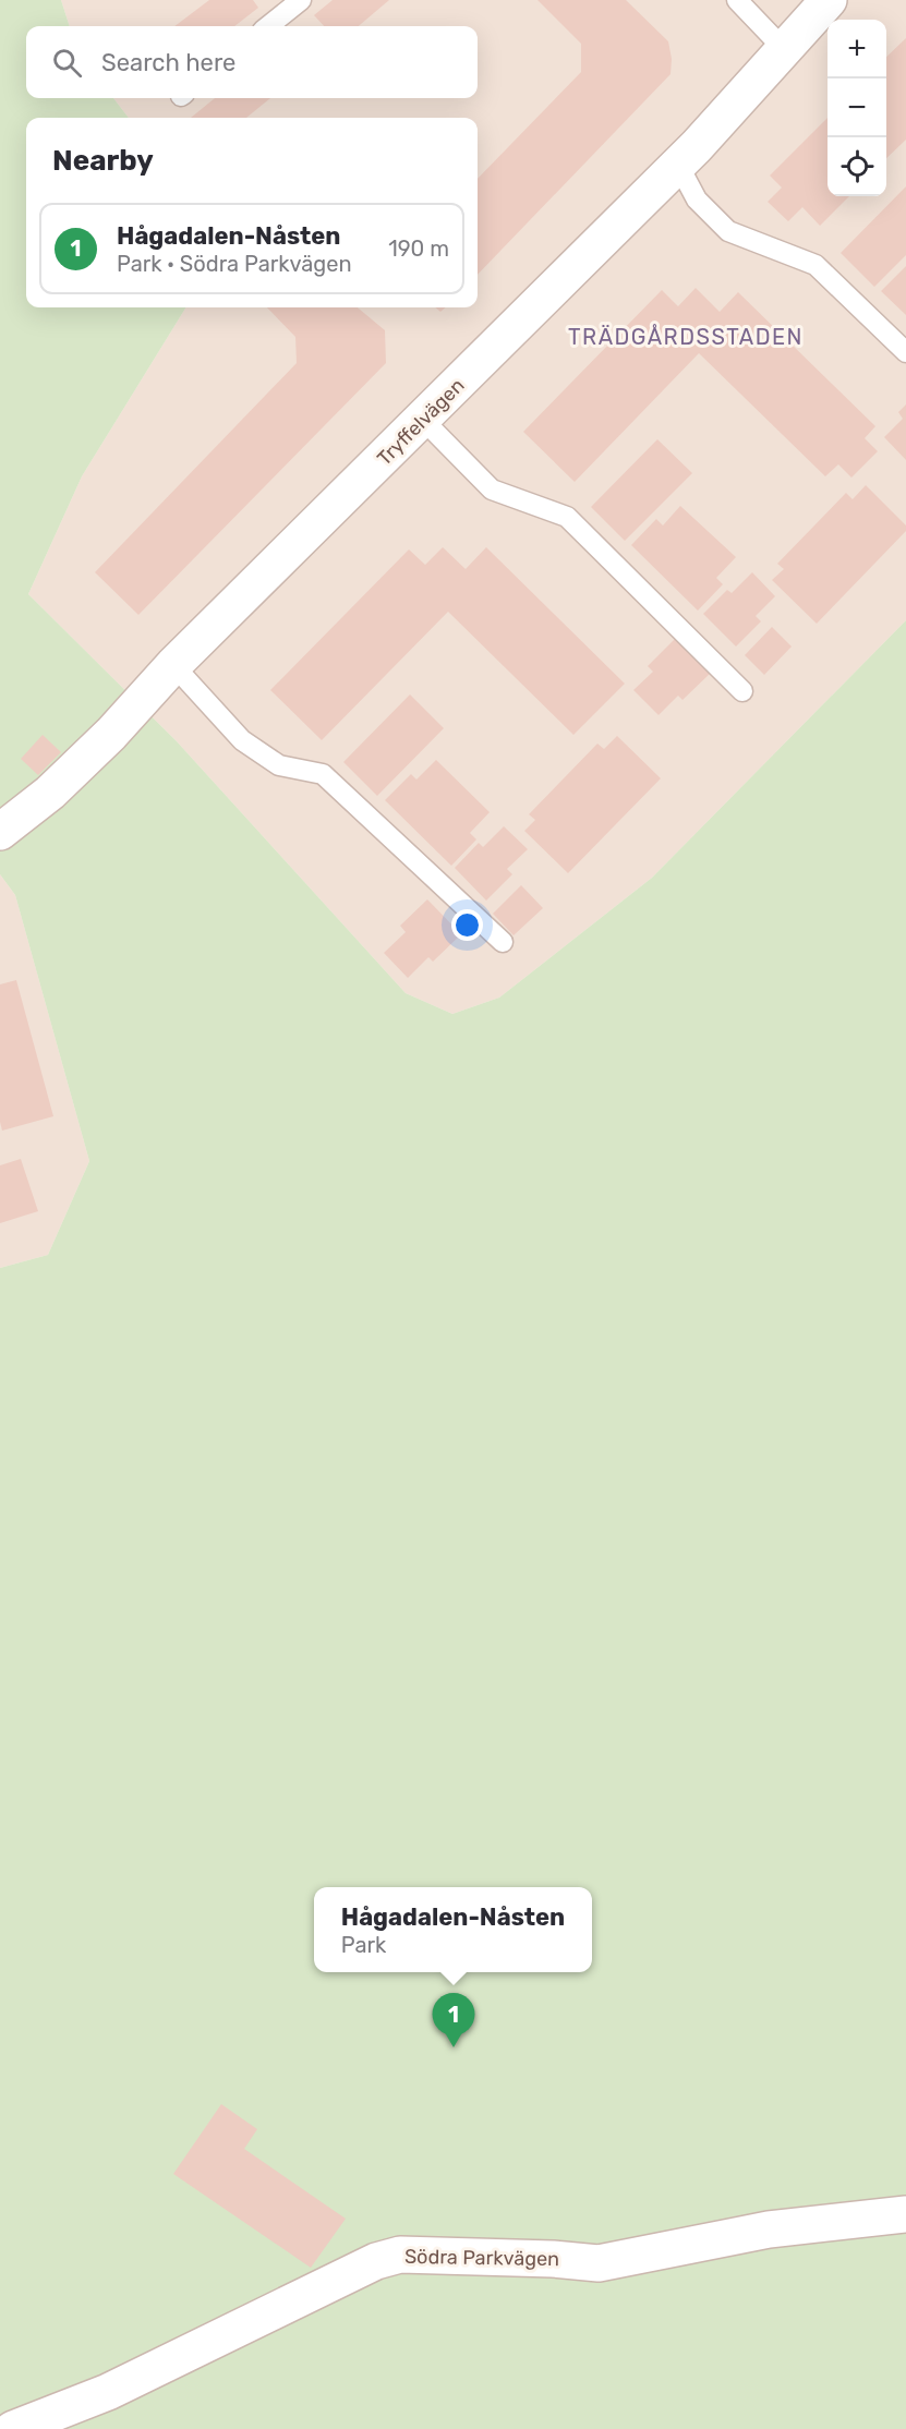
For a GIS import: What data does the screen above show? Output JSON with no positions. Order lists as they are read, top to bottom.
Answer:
{
  "streets": {
    "street": ["Tryffelvägen", "Södra Parkvägen"]
  },
  "districts": ["TRÄDGÅRDSSTADEN"],
  "page": {
    "map_buttons": ["+", "−"],
    "search": "Search here",
    "heading": "Nearby",
    "list": [
      {
        "mark": "1",
        "name": "Hågadalen-Nåsten",
        "note": "Park · Södra Parkvägen",
        "value": "190 m"
      }
    ],
    "popup": ["Hågadalen-Nåsten", "Park"],
    "pins": "1"
  }
}
